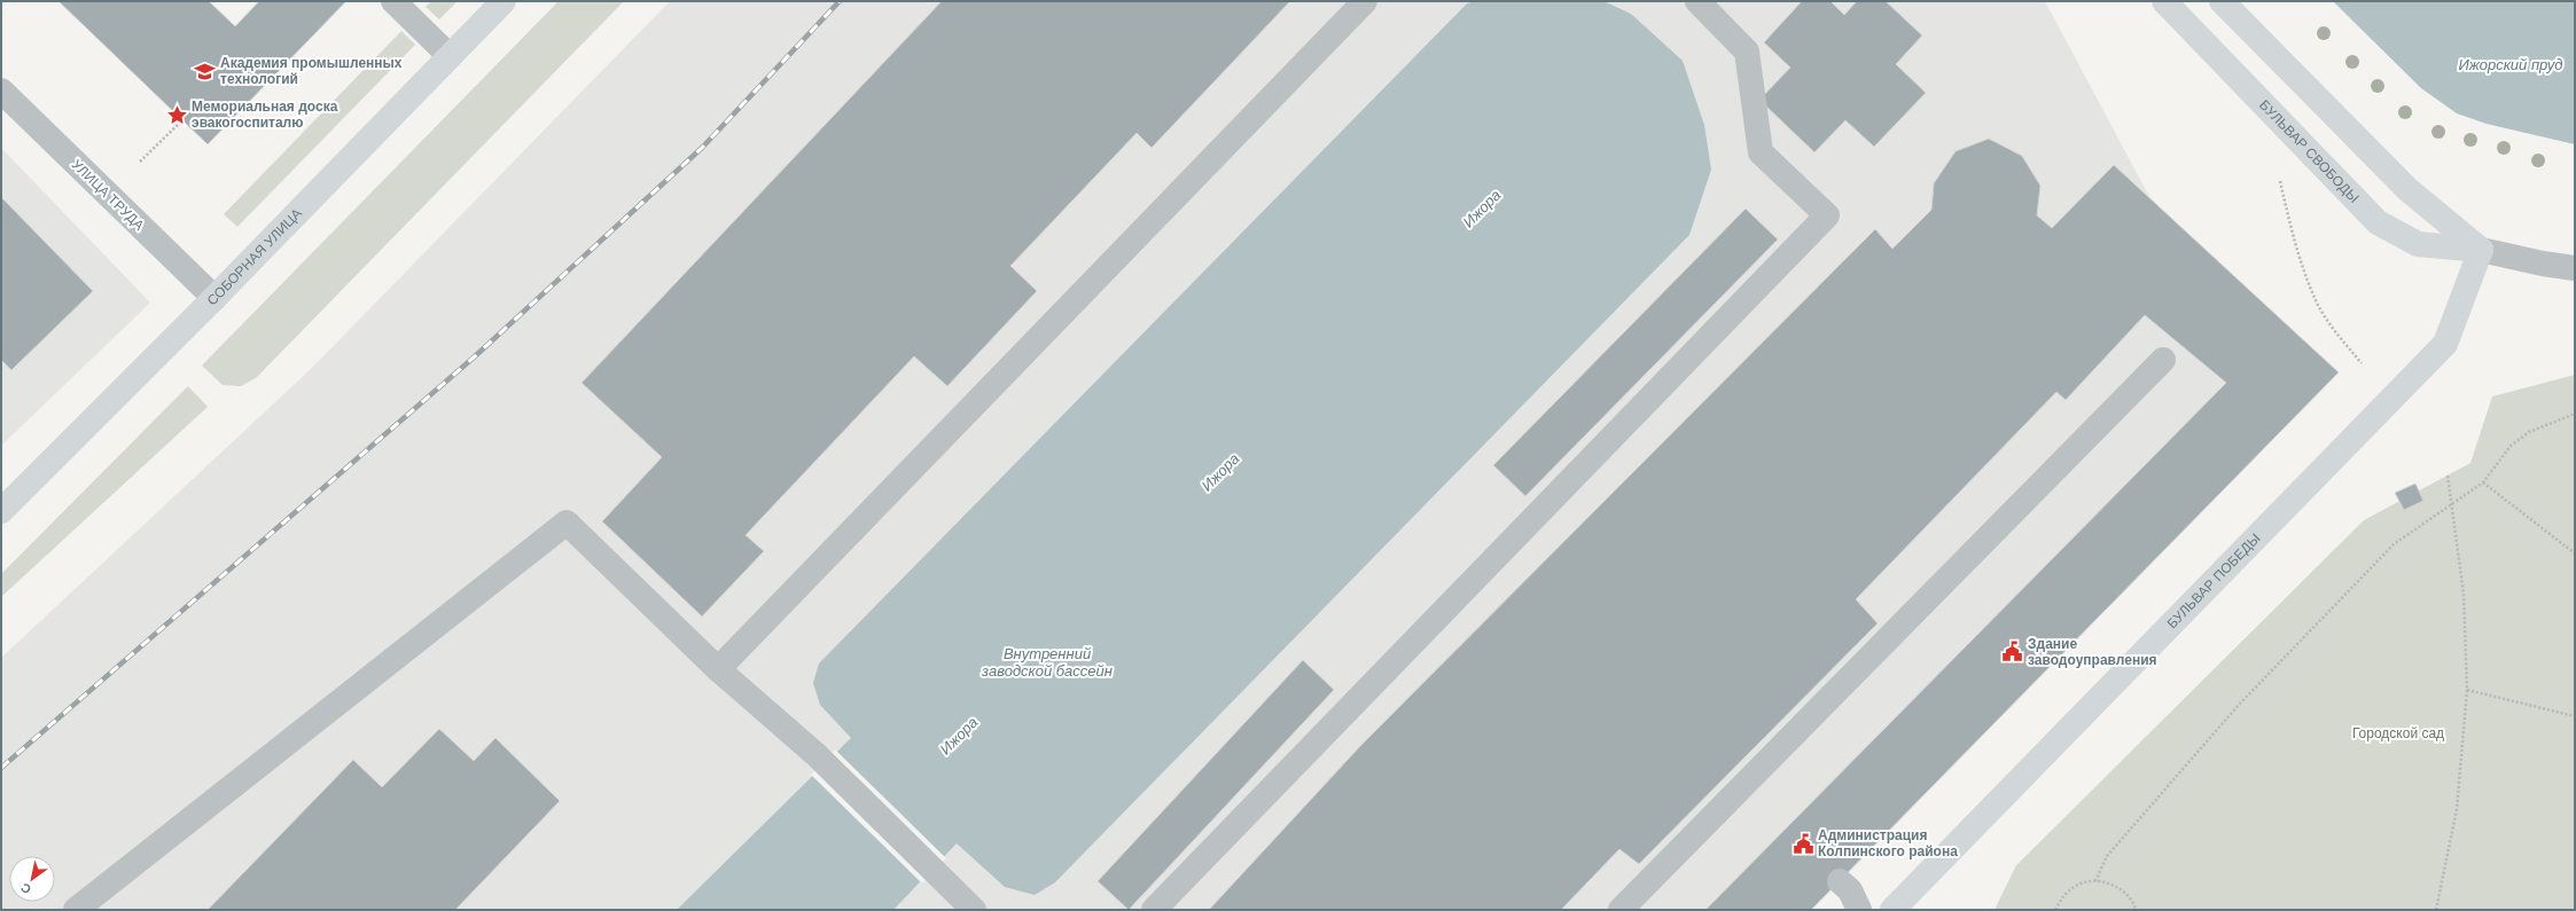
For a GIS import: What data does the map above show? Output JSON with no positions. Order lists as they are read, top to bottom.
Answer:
{
  "streets": {
    "main road": ["БУЛЬВАР СВОБОДЫ", "СОБОРНАЯ УЛИЦА", "БУЛЬВАР ПОБЕДЫ"],
    "street": ["УЛИЦА ТРУДА"]
  },
  "crossings": [
    ["БУЛЬВАР СВОБОДЫ", "БУЛЬВАР ПОБЕДЫ"],
    ["УЛИЦА ТРУДА", "СОБОРНАЯ УЛИЦА"]
  ],
  "water": ["Ижорский пруд", "Ижора", "Внутренний заводской бассейн"],
  "parks": ["Городской сад"],
  "places": {
    "school or university": ["Академия промышленных технологий"],
    "place": ["Мемориальная доска эвакогоспиталю"],
    "public building": ["Здание заводоуправления", "Администрация Колпинского района"]
  },
  "north": "bottom left"
}
